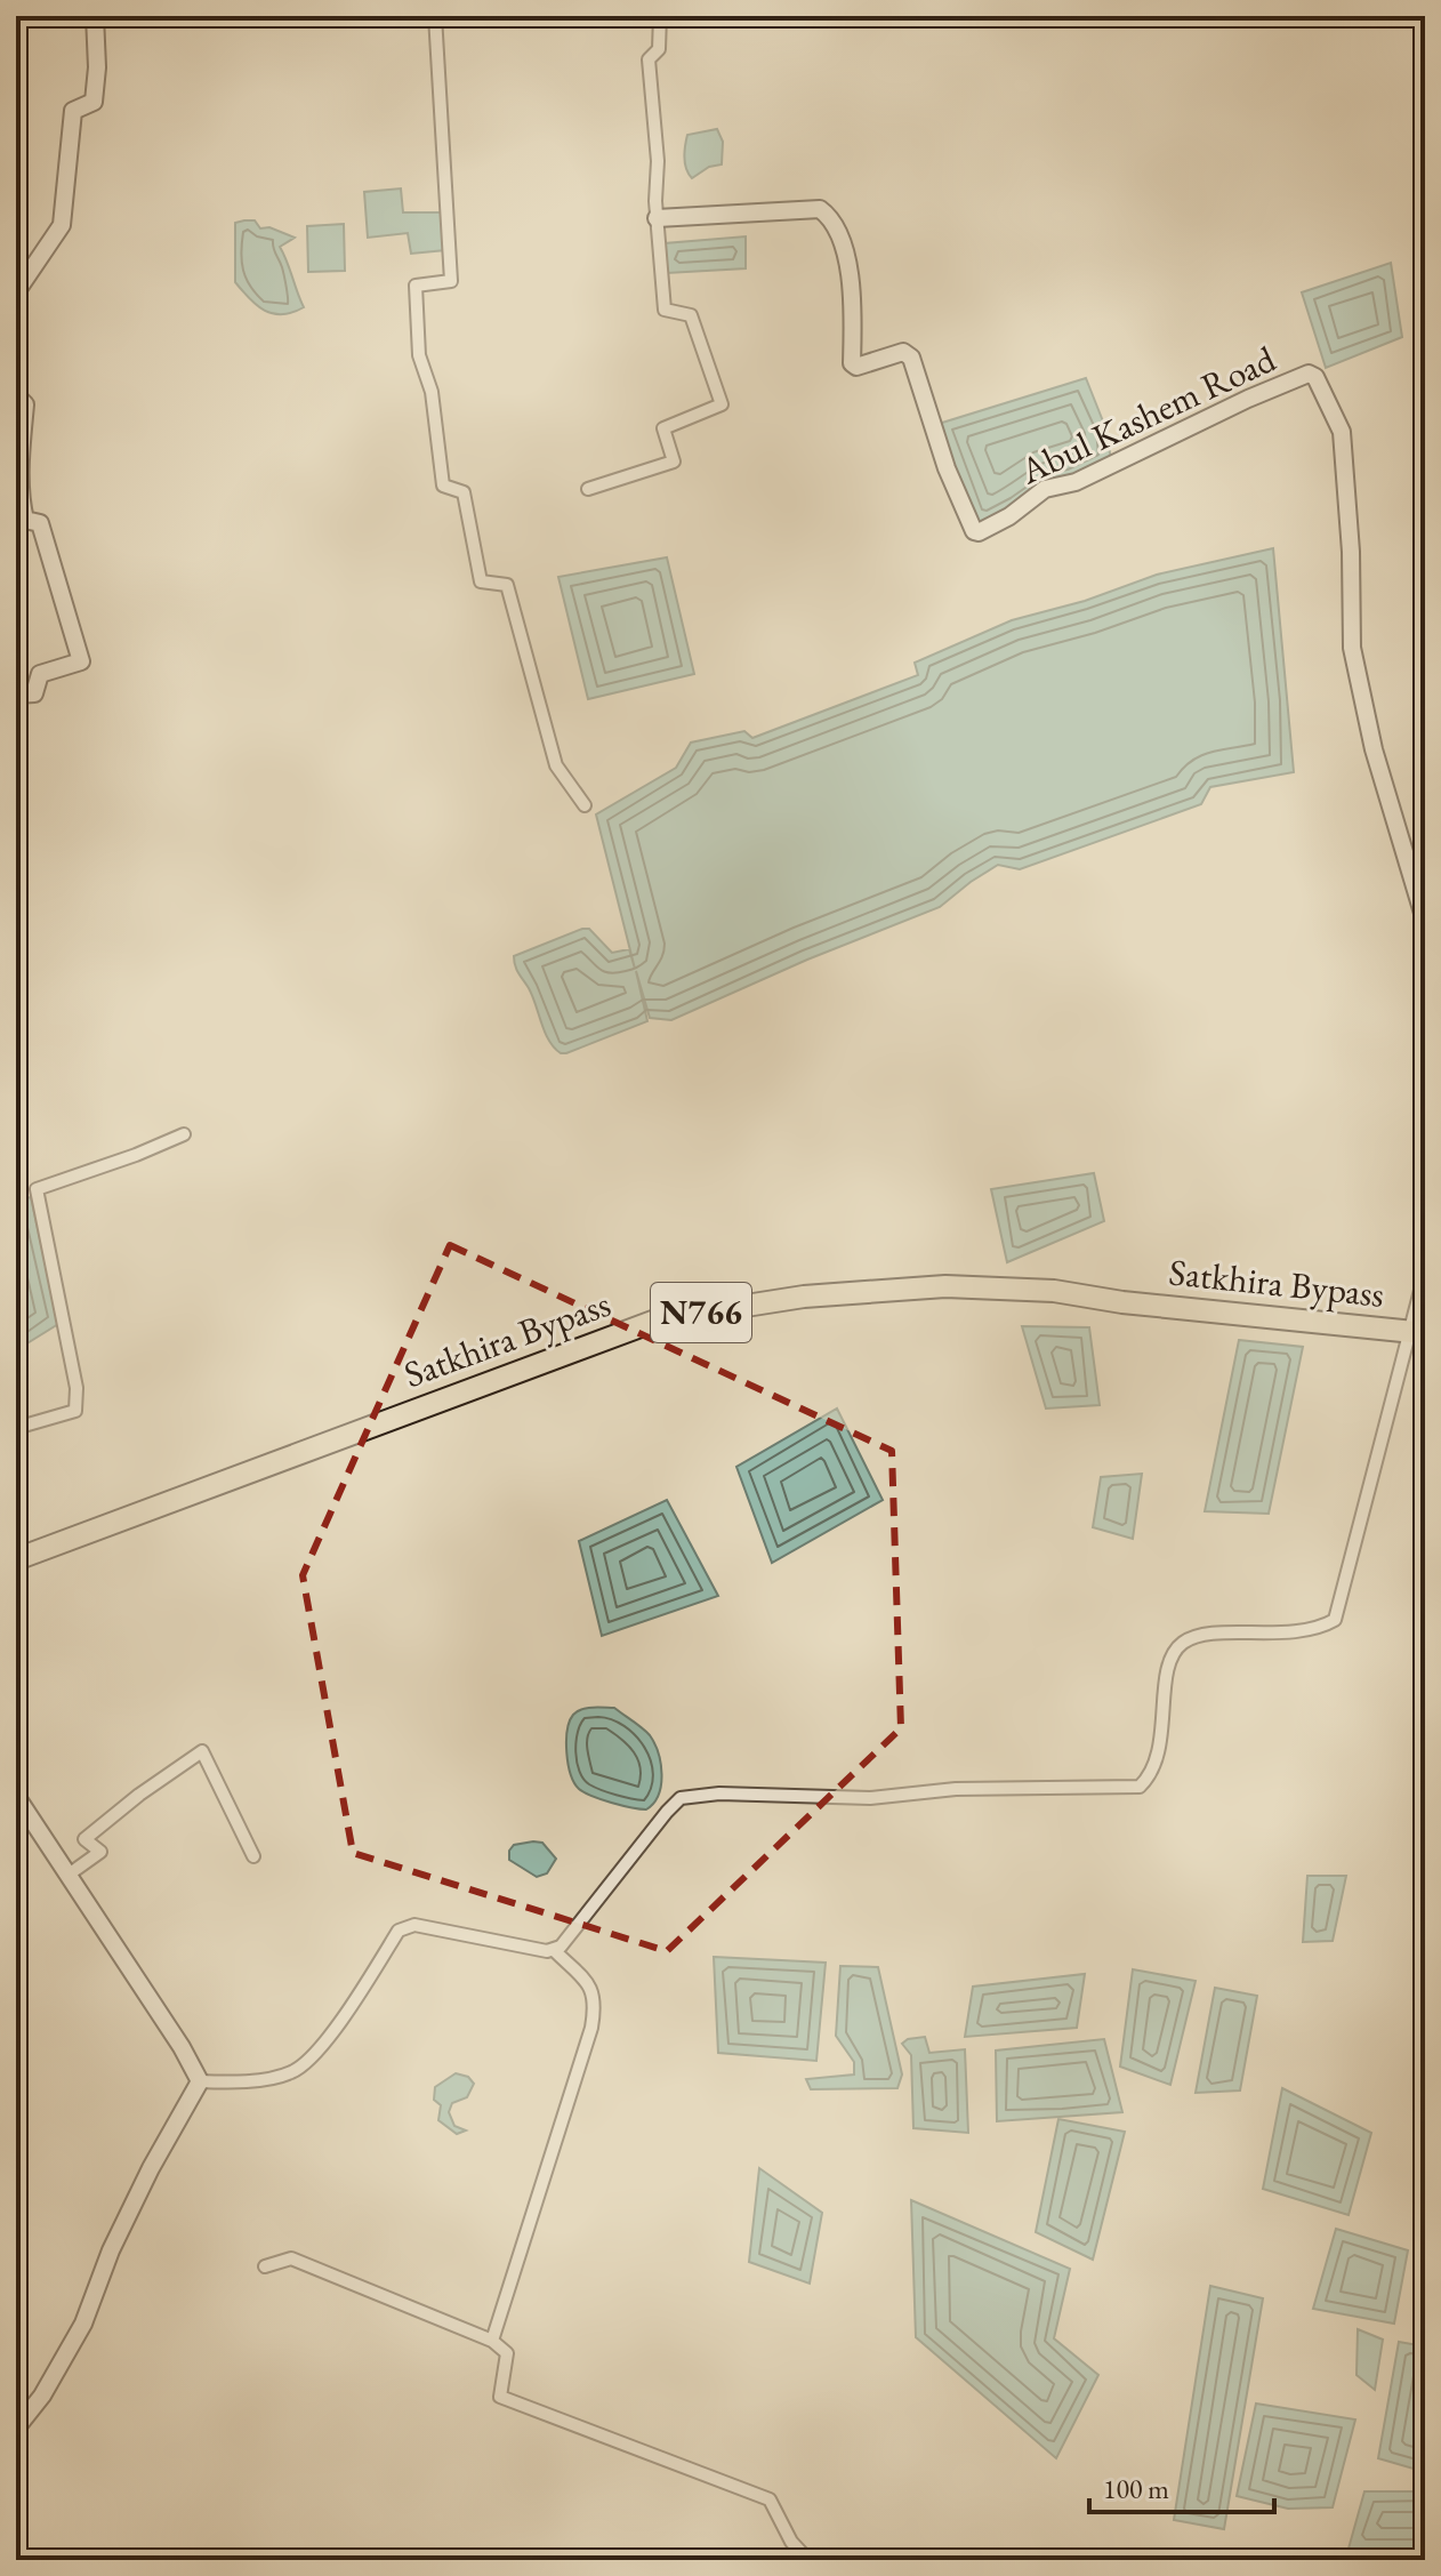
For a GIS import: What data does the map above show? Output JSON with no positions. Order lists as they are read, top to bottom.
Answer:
{
  "streets": {
    "highway": ["Satkhira Bypass", "N766"],
    "street": ["Abul Kashem Road"]
  },
  "scale_bar": "100 m"
}
